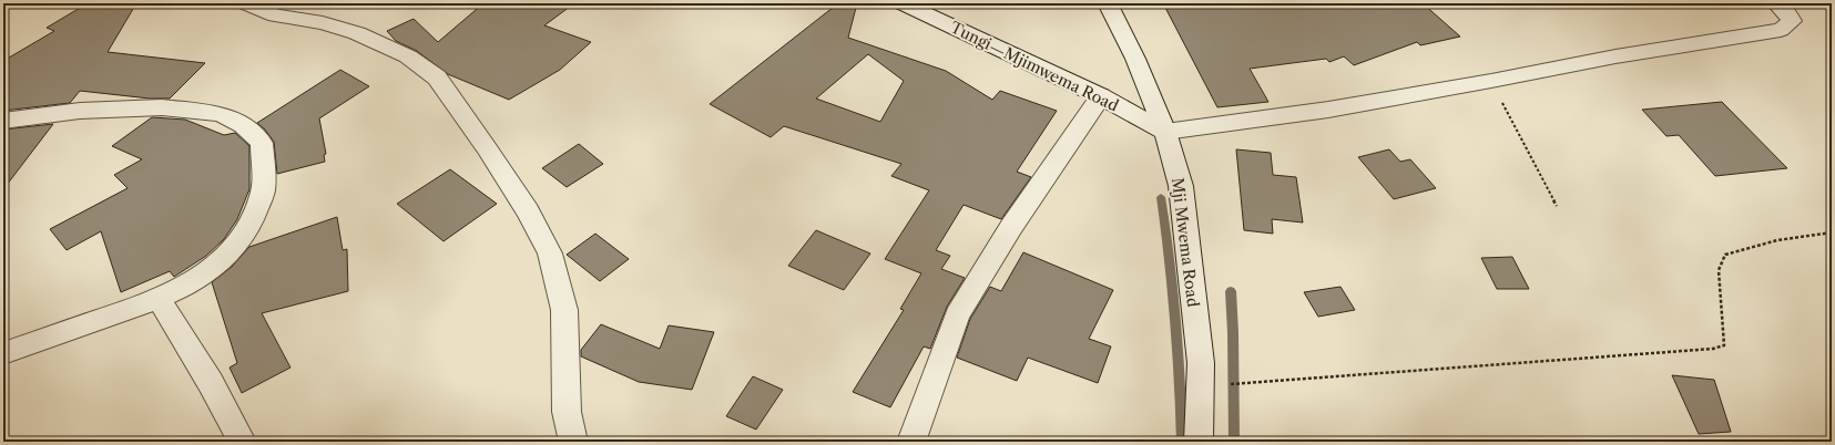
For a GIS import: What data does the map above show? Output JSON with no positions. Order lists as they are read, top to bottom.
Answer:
{
  "streets": {
    "street": ["Tungi—Mjimwema Road", "Mji Mwema Road"]
  },
  "crossings": [
    ["Tungi—Mjimwema Road", "Mji Mwema Road"]
  ]
}
